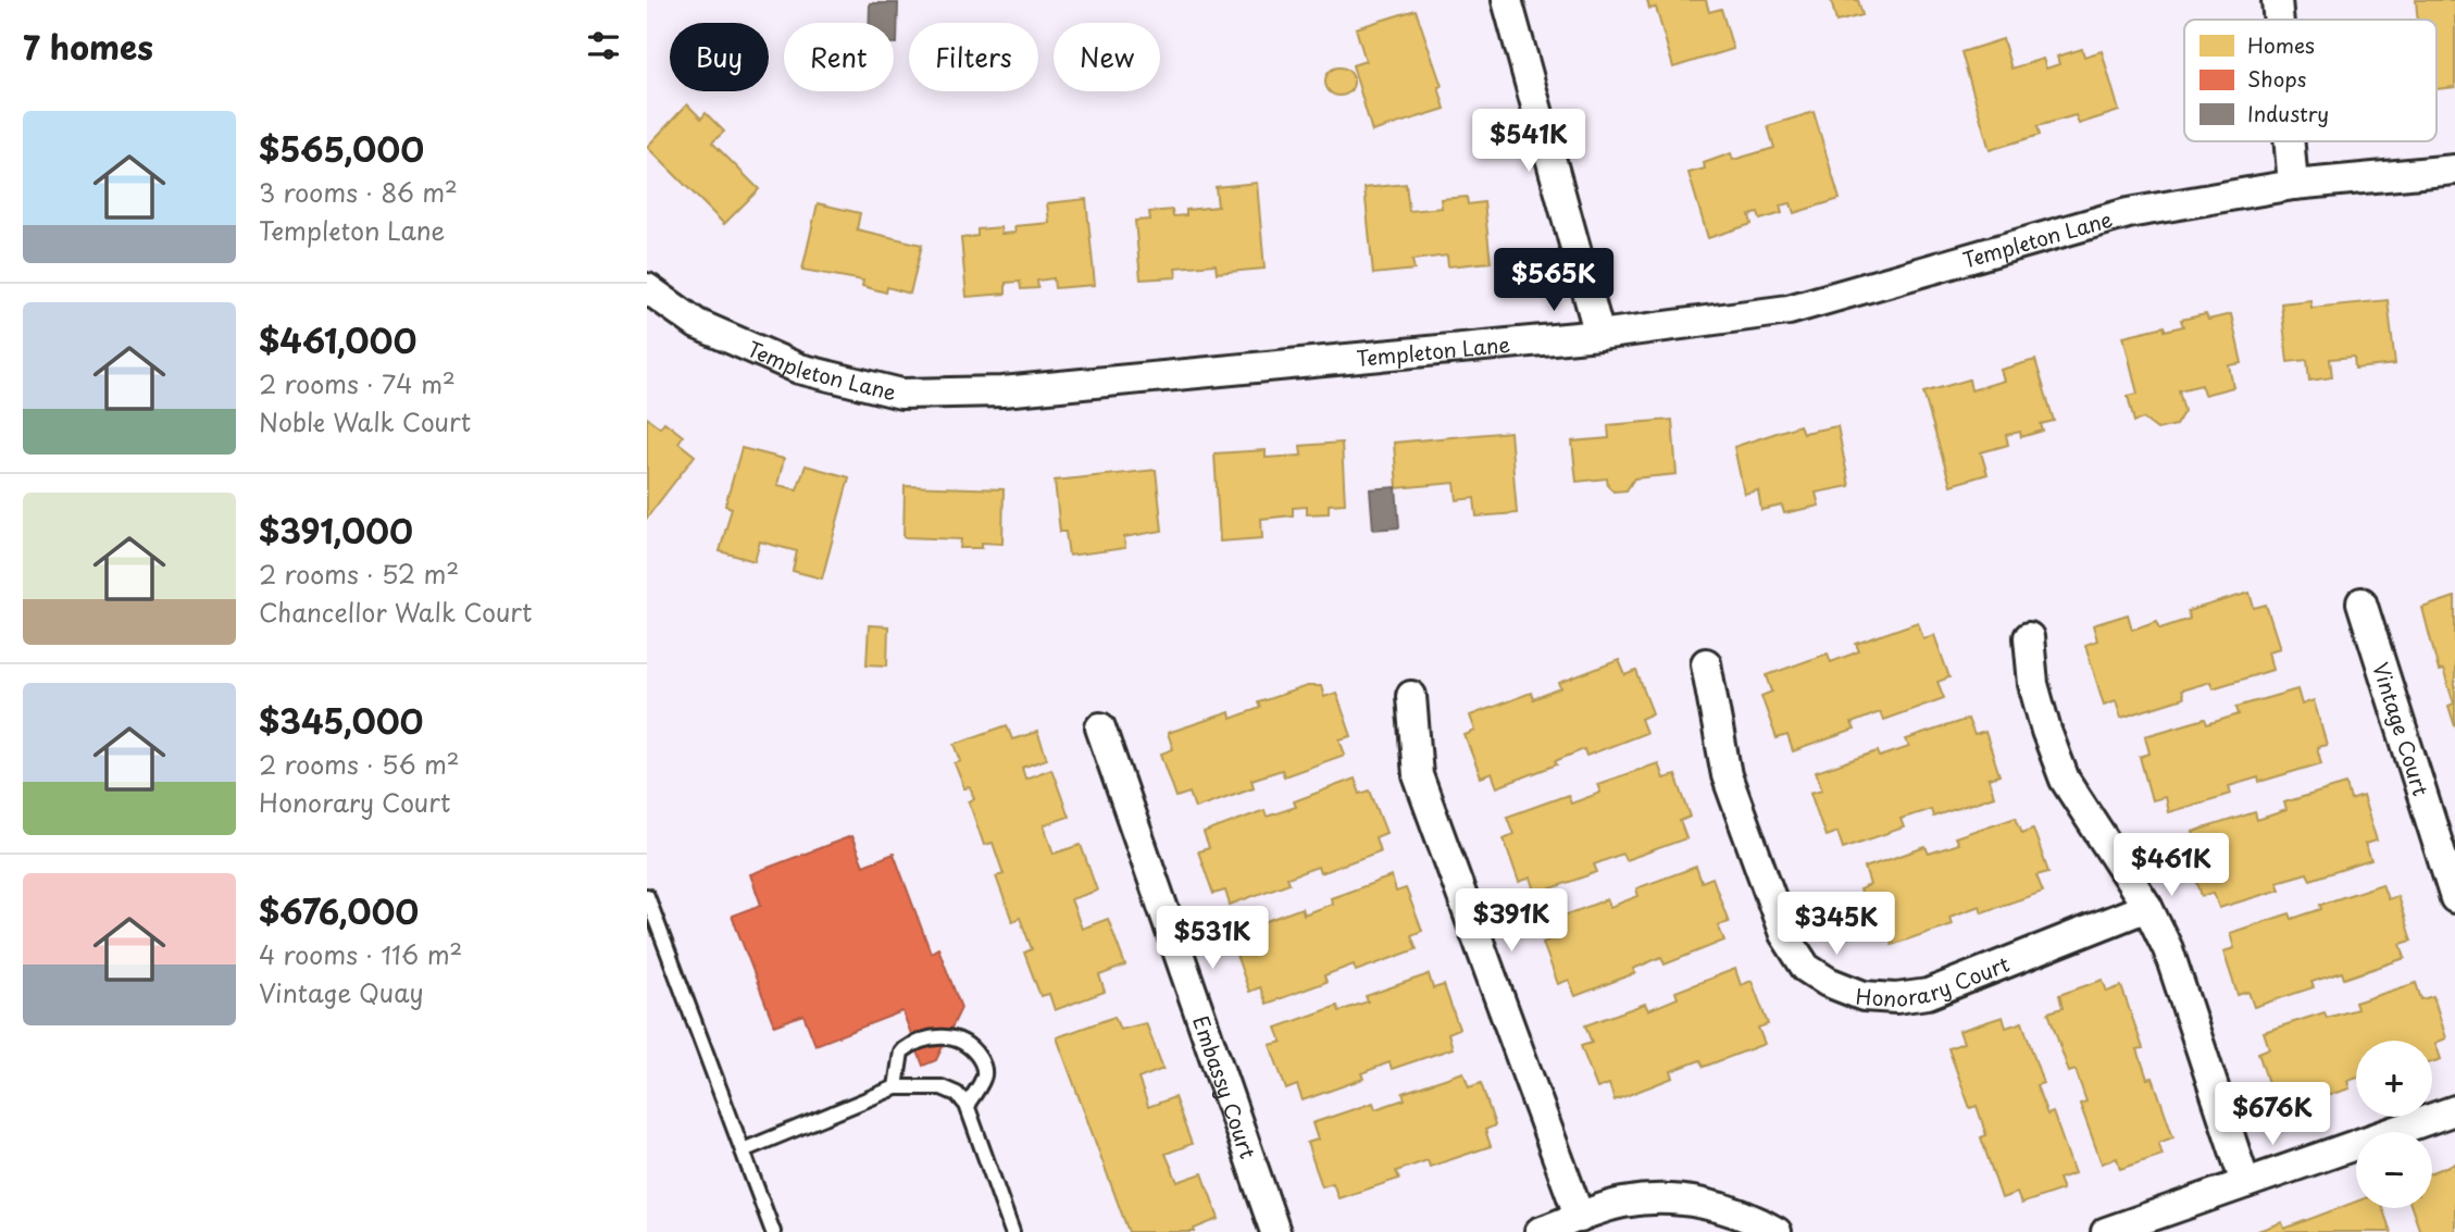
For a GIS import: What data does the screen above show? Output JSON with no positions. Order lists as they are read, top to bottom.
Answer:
{
  "streets": {
    "street": [
      "Templeton Lane",
      "Vintage Court",
      "Honorary Court",
      "Embassy Court"
    ]
  },
  "legend": ["Homes", "Shops", "Industry"],
  "page": {
    "heading": "7 homes",
    "chip": [
      "Buy",
      "Rent",
      "Filters",
      "New"
    ],
    "list": [
      {
        "name": "$565,000",
        "note": "3 rooms · 86 m² · Templeton Lane"
      },
      {
        "name": "$461,000",
        "note": "2 rooms · 74 m² · Noble Walk Court"
      },
      {
        "name": "$391,000",
        "note": "2 rooms · 52 m² · Chancellor Walk Court"
      },
      {
        "name": "$345,000",
        "note": "2 rooms · 56 m² · Honorary Court"
      },
      {
        "name": "$676,000",
        "note": "4 rooms · 116 m² · Vintage Quay"
      }
    ],
    "price": [
      "$541K",
      "$565K",
      "$461K",
      "$391K",
      "$345K",
      "$531K",
      "$676K"
    ],
    "map_buttons": ["+", "−"]
  }
}
